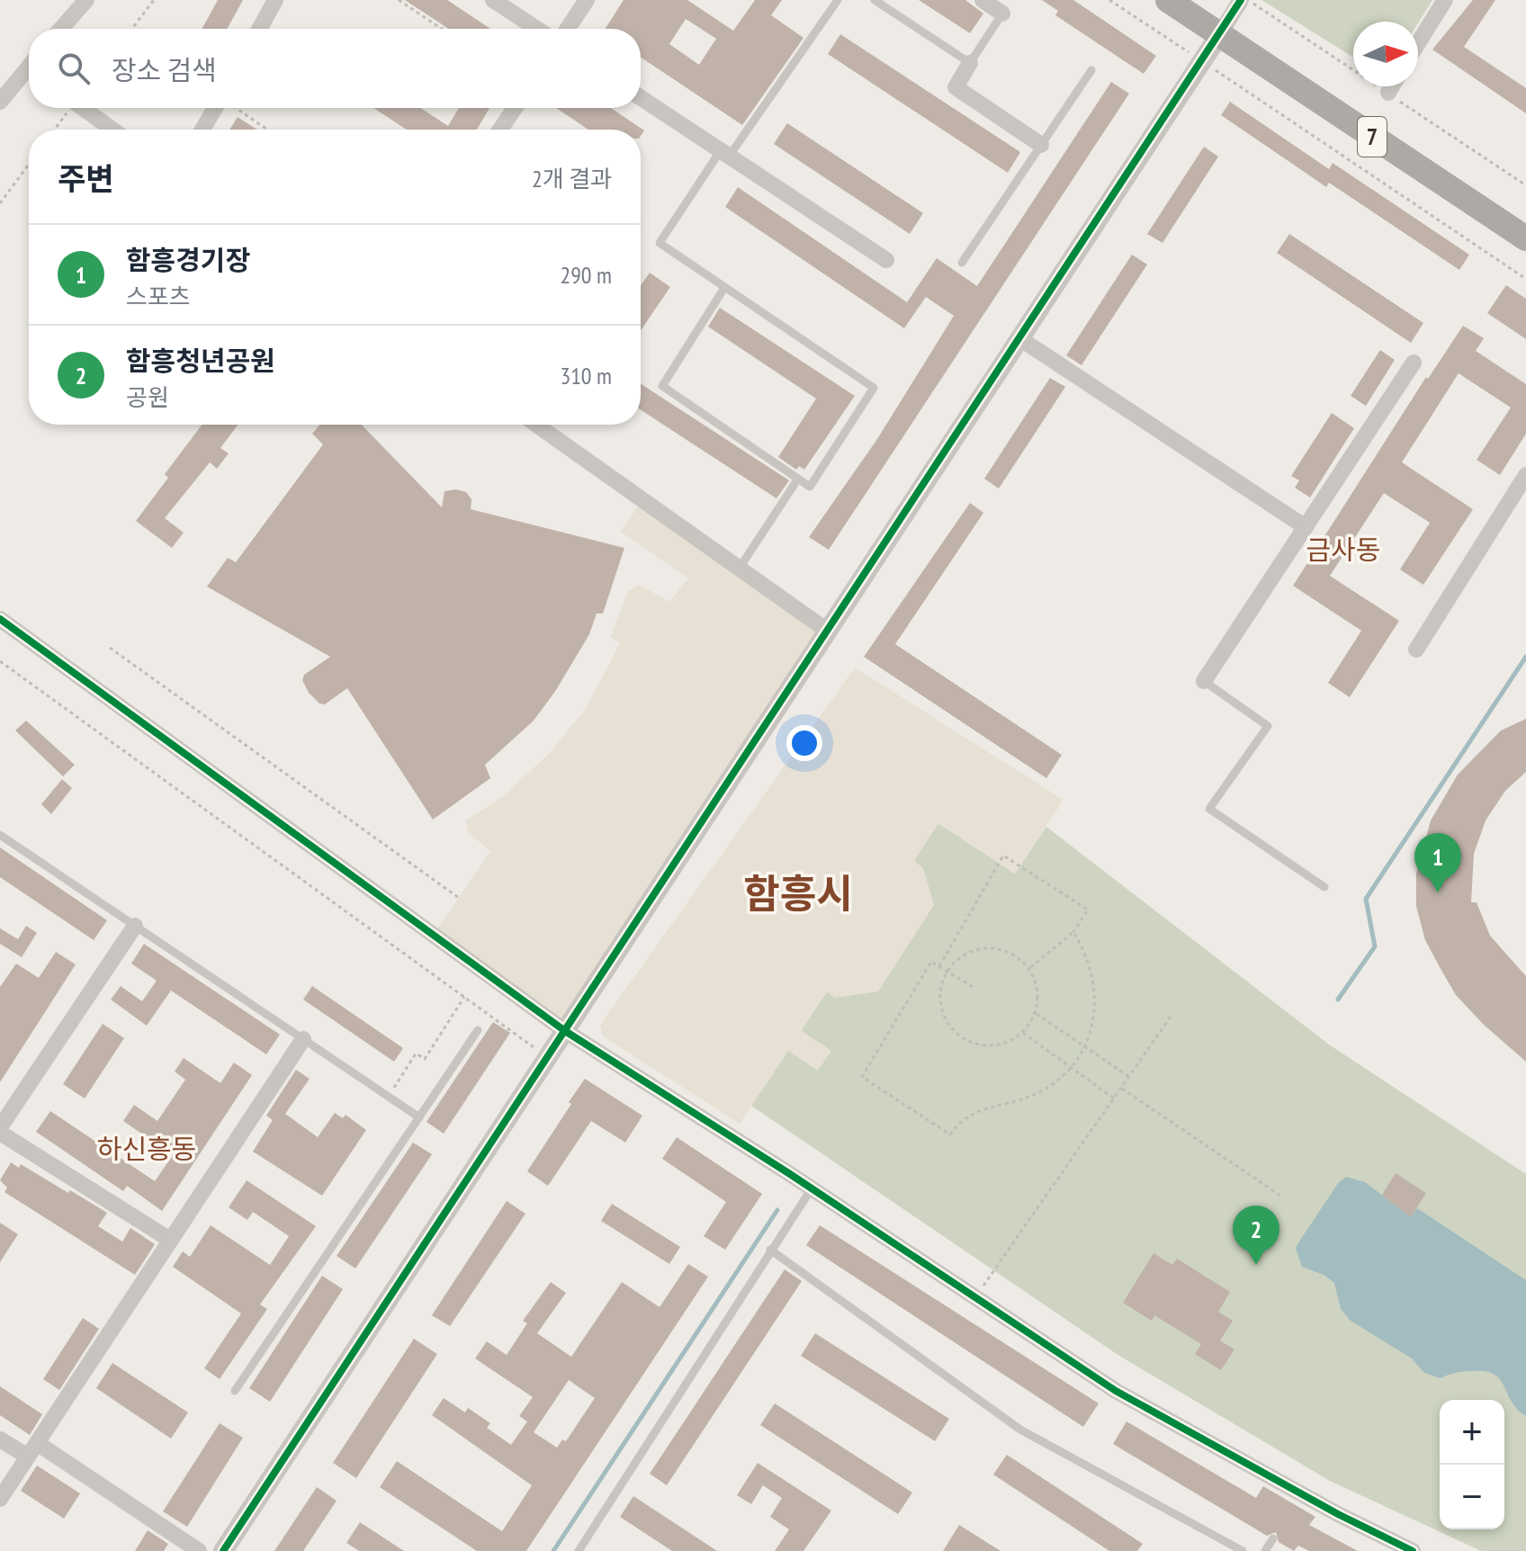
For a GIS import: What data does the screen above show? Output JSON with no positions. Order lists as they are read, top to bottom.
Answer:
{
  "streets": {
    "highway": ["7"]
  },
  "districts": ["금사동", "함흥시", "하신흥동"],
  "north": "right",
  "page": {
    "search": "장소 검색",
    "heading": ["주변", "2개 결과"],
    "list": [
      {
        "mark": "1",
        "name": "함흥경기장",
        "note": "스포츠",
        "value": "290 m"
      },
      {
        "mark": "2",
        "name": "함흥청년공원",
        "note": "공원",
        "value": "310 m"
      }
    ],
    "pins": ["1", "2"],
    "map_buttons": ["+", "−"]
  }
}
